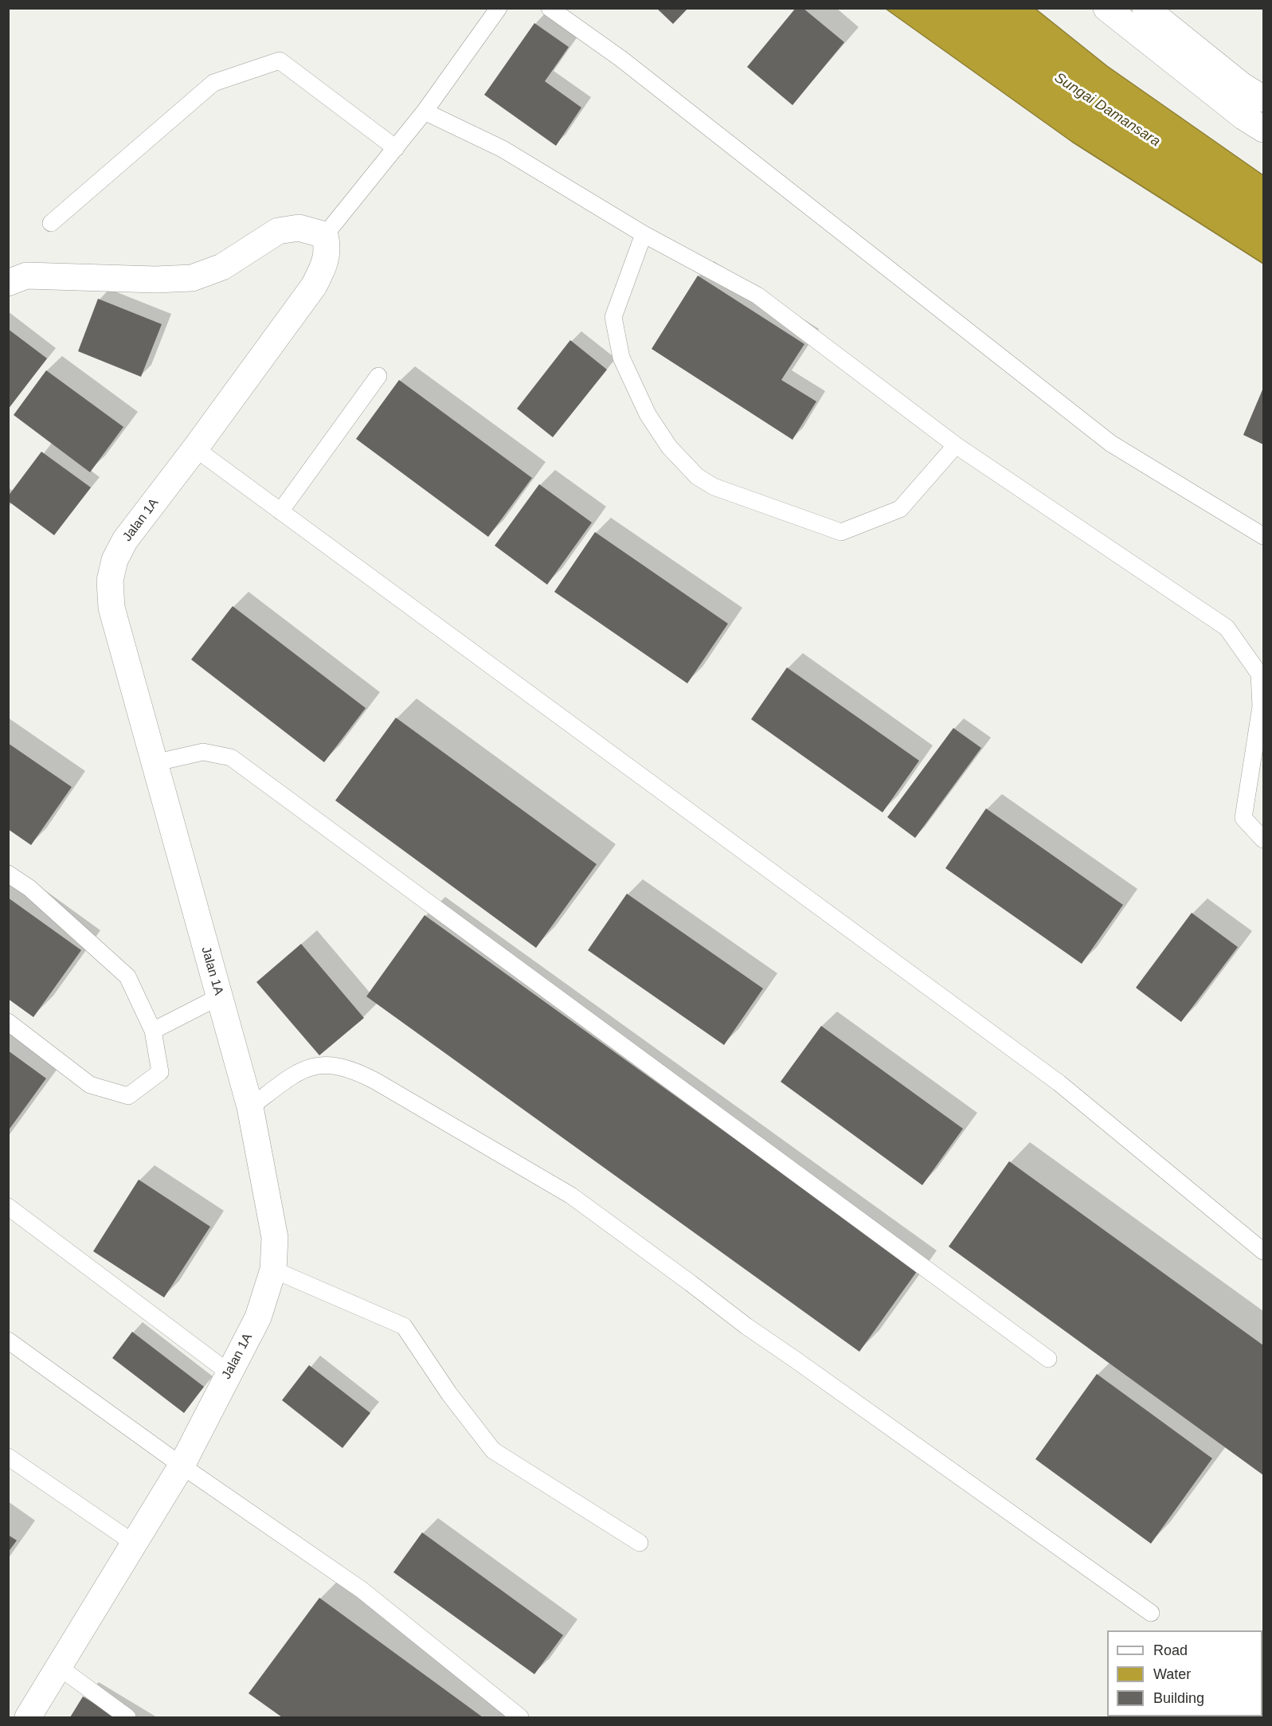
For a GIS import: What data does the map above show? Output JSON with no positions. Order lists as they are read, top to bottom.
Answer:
{
  "streets": {
    "street": ["Jalan 1A"]
  },
  "water": ["Sungai Damansara"],
  "legend": ["Road", "Water", "Building"]
}
